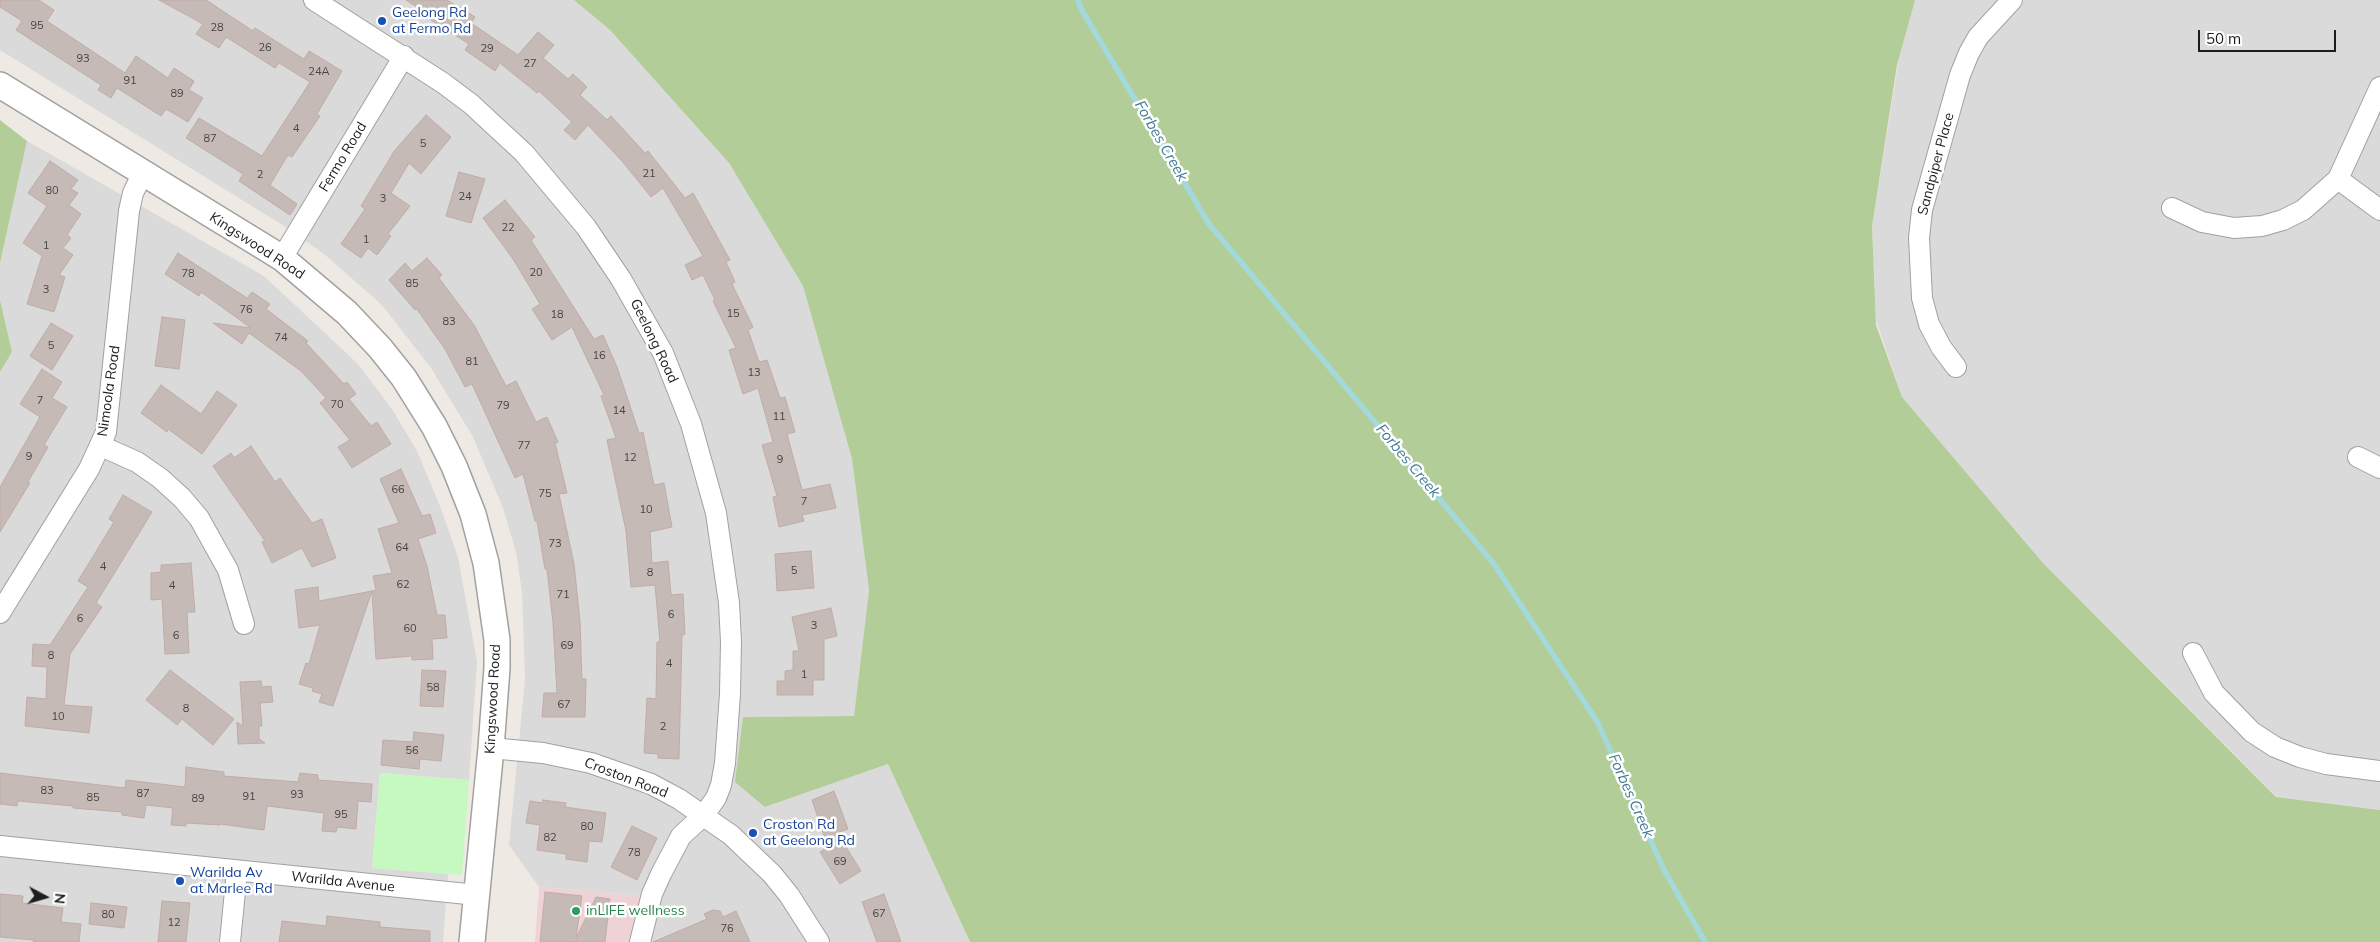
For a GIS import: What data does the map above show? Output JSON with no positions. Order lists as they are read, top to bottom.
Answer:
{
  "streets": {
    "street": [
      "Fermo Road",
      "Sandpiper Place",
      "Kingswood Road",
      "Geelong Road",
      "Nimoola Road",
      "Croston Road",
      "Warilda Avenue"
    ]
  },
  "crossings": [
    ["Fermo Road", "Kingswood Road"],
    ["Fermo Road", "Geelong Road"],
    ["Kingswood Road", "Nimoola Road"],
    ["Kingswood Road", "Croston Road"],
    ["Kingswood Road", "Warilda Avenue"],
    ["Geelong Road", "Croston Road"]
  ],
  "water": ["Forbes Creek"],
  "places": [
    "Geelong Rd at Fermo Rd",
    "Croston Rd at Geelong Rd",
    "Warilda Av at Marlee Rd",
    "inLIFE wellness"
  ],
  "house_numbers": [
    "95",
    "28",
    "26",
    "29",
    "93",
    "27",
    "24A",
    "91",
    "89",
    "4",
    "87",
    "5",
    "21",
    "2",
    "80",
    "24",
    "3",
    "22",
    "1",
    "1",
    "20",
    "78",
    "85",
    "3",
    "76",
    "15",
    "18",
    "83",
    "74",
    "5",
    "16",
    "81",
    "13",
    "7",
    "70",
    "79",
    "14",
    "11",
    "77",
    "9",
    "12",
    "9",
    "66",
    "75",
    "7",
    "10",
    "73",
    "64",
    "4",
    "5",
    "8",
    "62",
    "4",
    "71",
    "6",
    "6",
    "3",
    "60",
    "6",
    "69",
    "8",
    "4",
    "1",
    "58",
    "67",
    "8",
    "10",
    "2",
    "56",
    "83",
    "87",
    "93",
    "91",
    "85",
    "89",
    "95",
    "80",
    "82",
    "78",
    "69",
    "67",
    "80",
    "12",
    "76"
  ],
  "scale_bar": "50 m",
  "north": "right"
}
